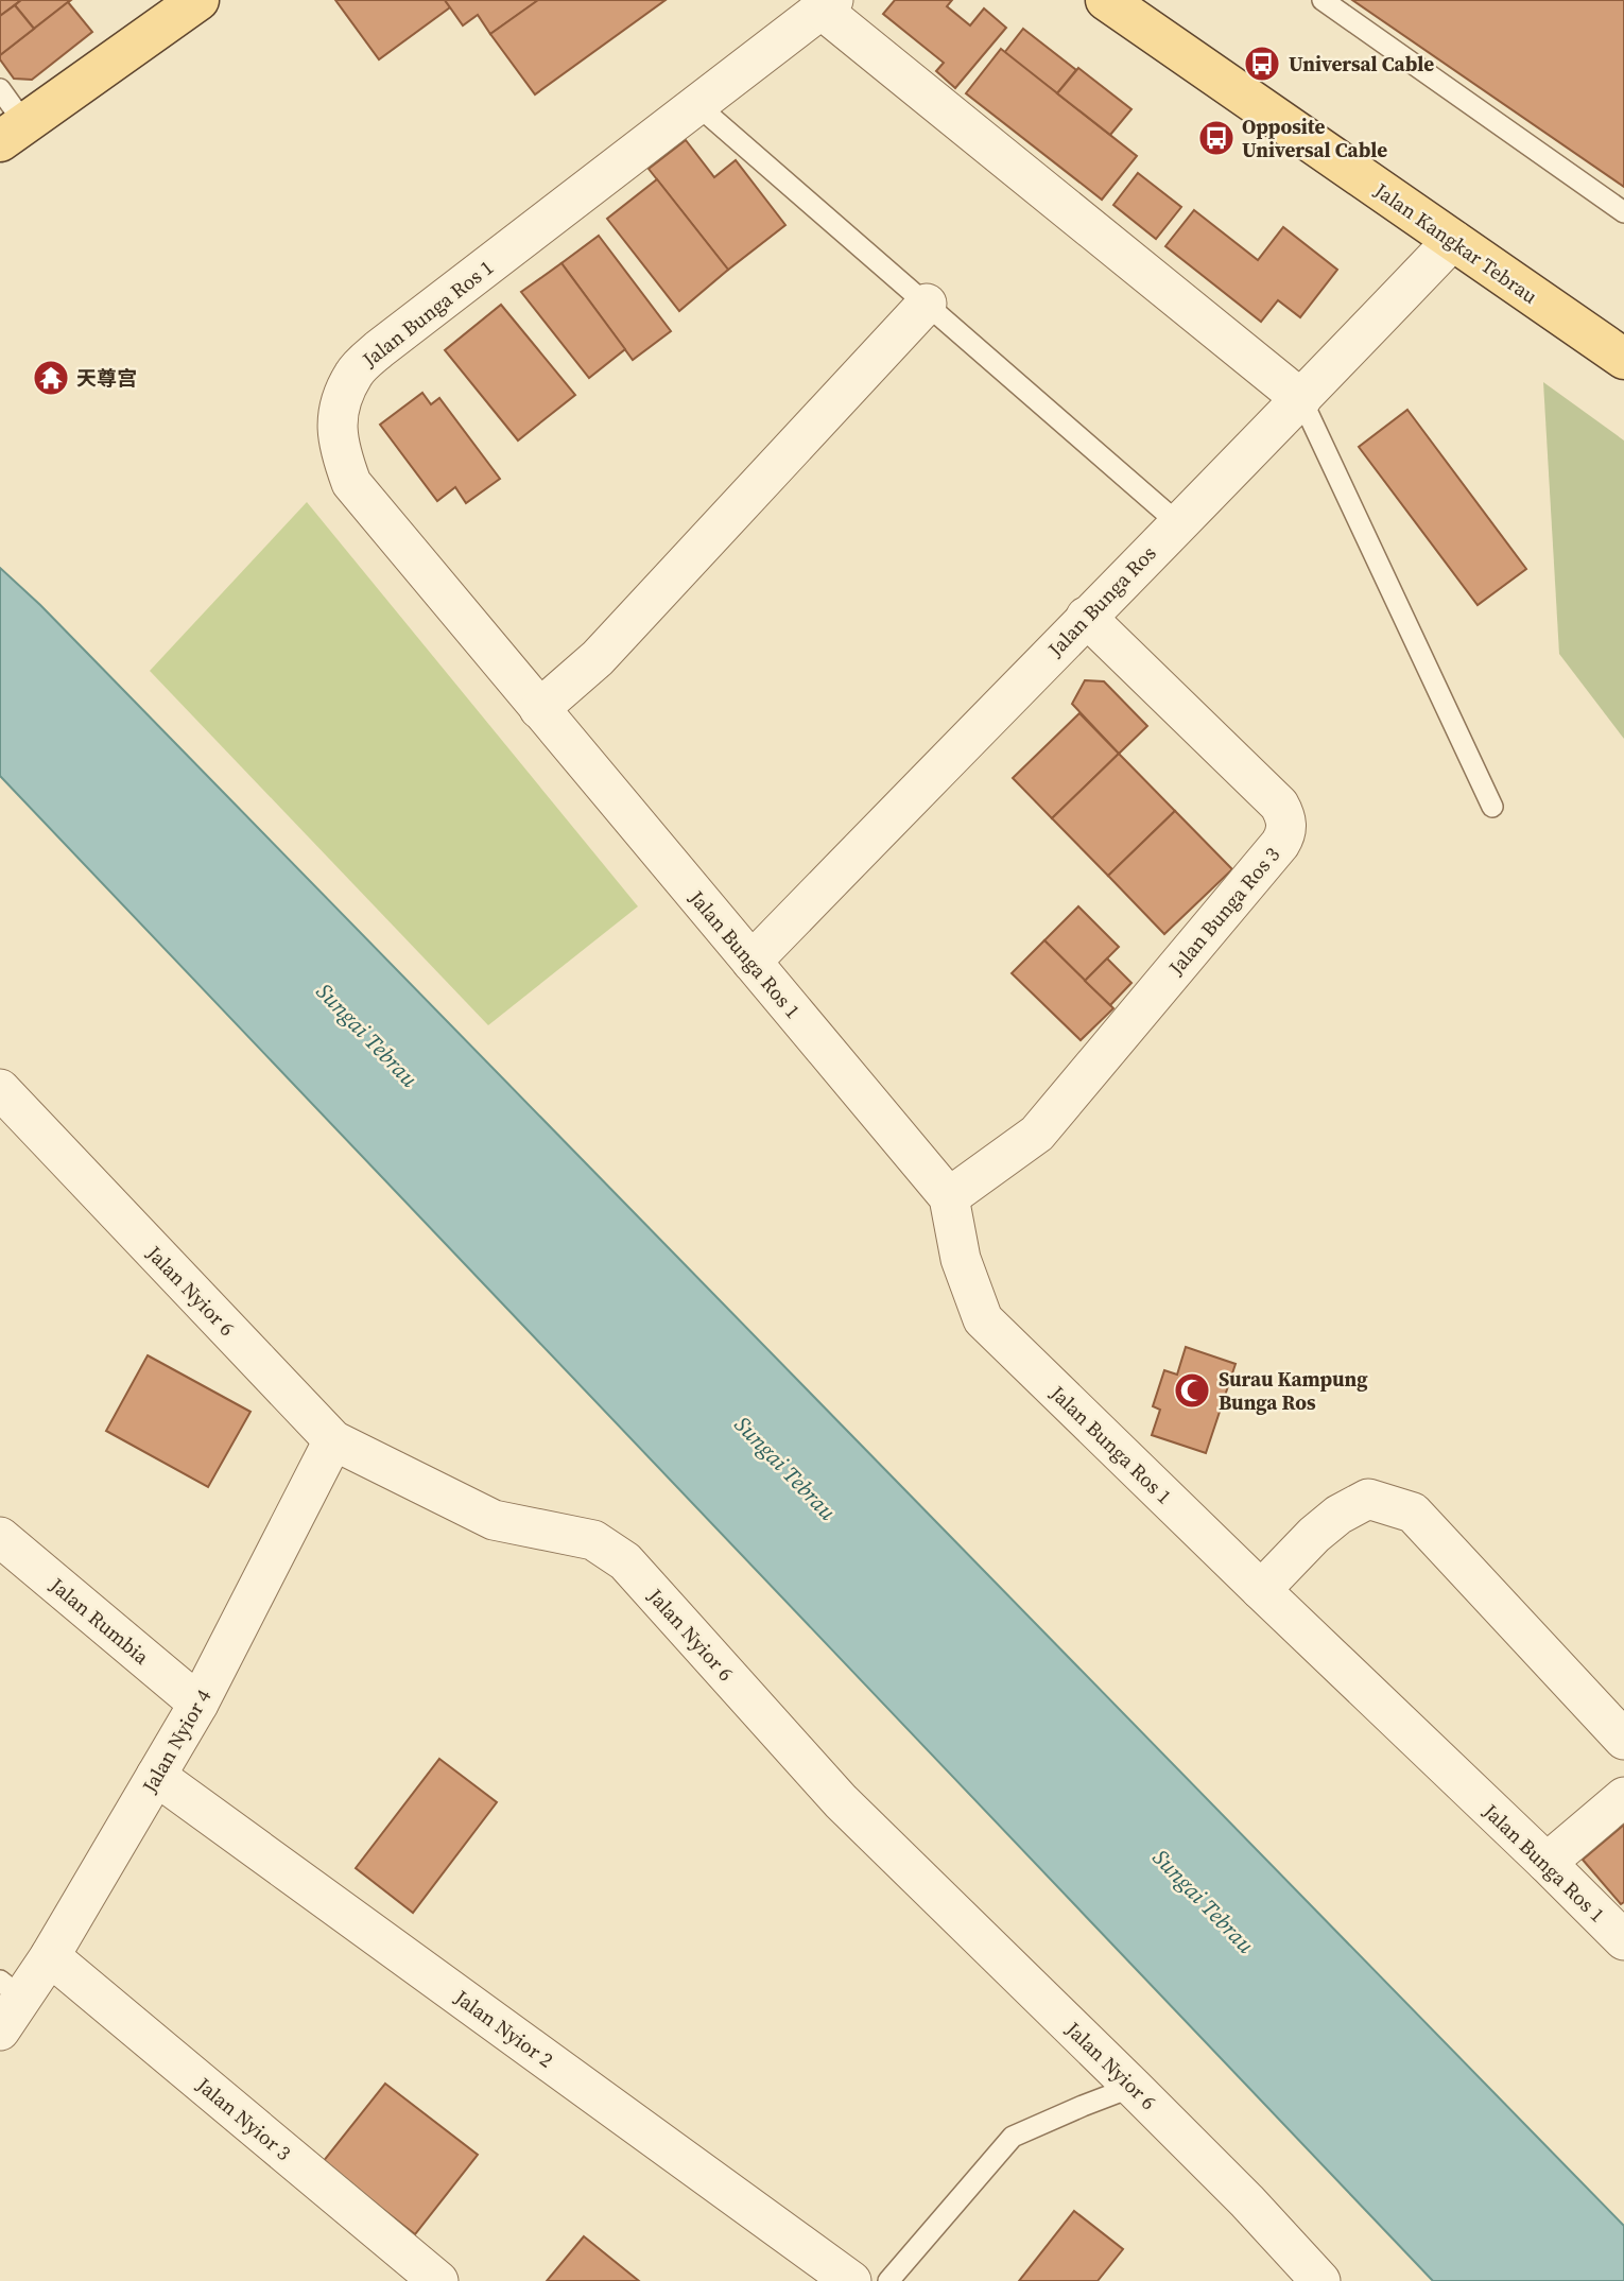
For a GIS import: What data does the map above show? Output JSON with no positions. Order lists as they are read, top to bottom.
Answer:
{
  "streets": {
    "main road": ["Jalan Kangkar Tebrau"],
    "street": [
      "Jalan Bunga Ros 1",
      "Jalan Bunga Ros",
      "Jalan Bunga Ros 3",
      "Jalan Nyior 6",
      "Jalan Rumbia",
      "Jalan Nyior 4",
      "Jalan Nyior 2",
      "Jalan Nyior 3"
    ]
  },
  "crossings": [
    ["Jalan Kangkar Tebrau", "Jalan Bunga Ros"],
    ["Jalan Bunga Ros 1", "Jalan Bunga Ros"],
    ["Jalan Bunga Ros 1", "Jalan Bunga Ros 3"],
    ["Jalan Bunga Ros", "Jalan Bunga Ros 3"],
    ["Jalan Nyior 6", "Jalan Nyior 4"],
    ["Jalan Rumbia", "Jalan Nyior 4"],
    ["Jalan Nyior 4", "Jalan Nyior 2"],
    ["Jalan Nyior 4", "Jalan Nyior 3"]
  ],
  "water": ["Sungai Tebrau"],
  "places": {
    "bus stop": ["Universal Cable", "Opposite Universal Cable"],
    "temple": ["天尊宫"],
    "mosque": ["Surau Kampung Bunga Ros"]
  }
}
